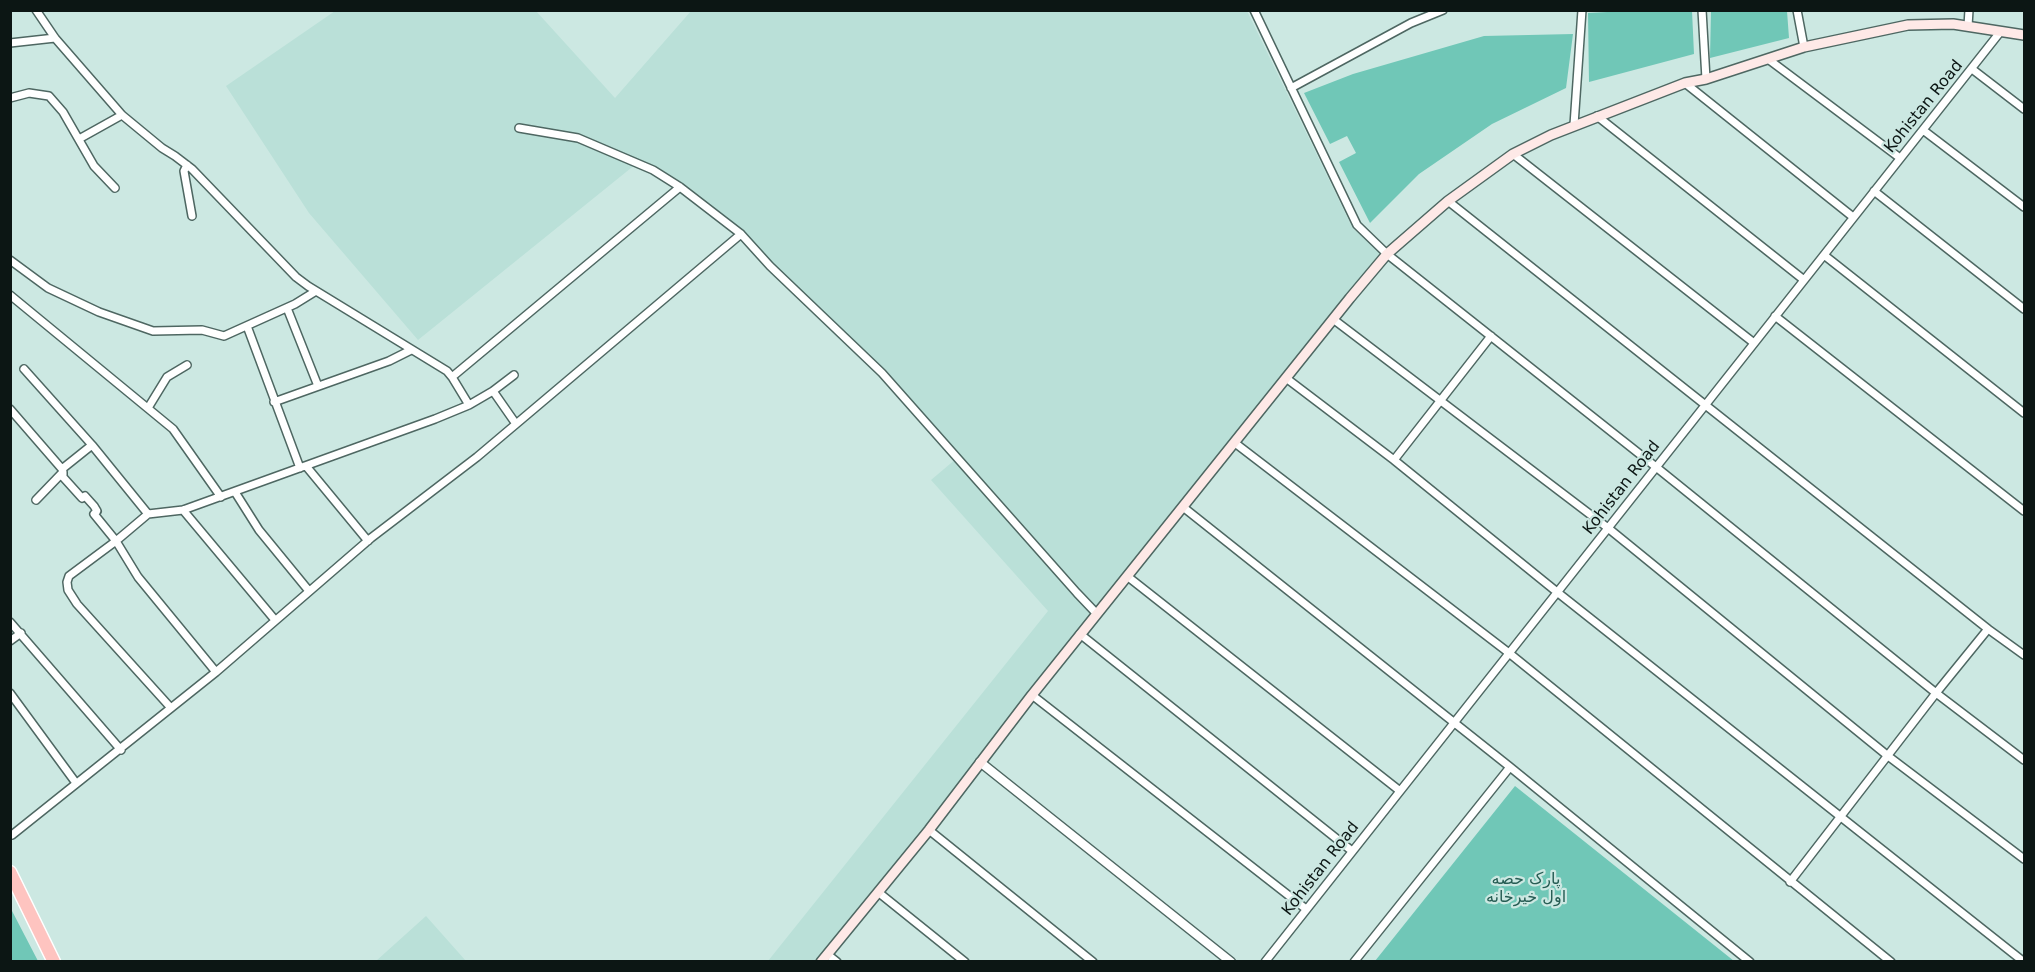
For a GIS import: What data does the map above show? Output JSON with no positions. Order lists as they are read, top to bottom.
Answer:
{
  "streets": {
    "street": ["Kohistan Road"]
  },
  "parks": ["پارک حصه اول خیرخانه"]
}
